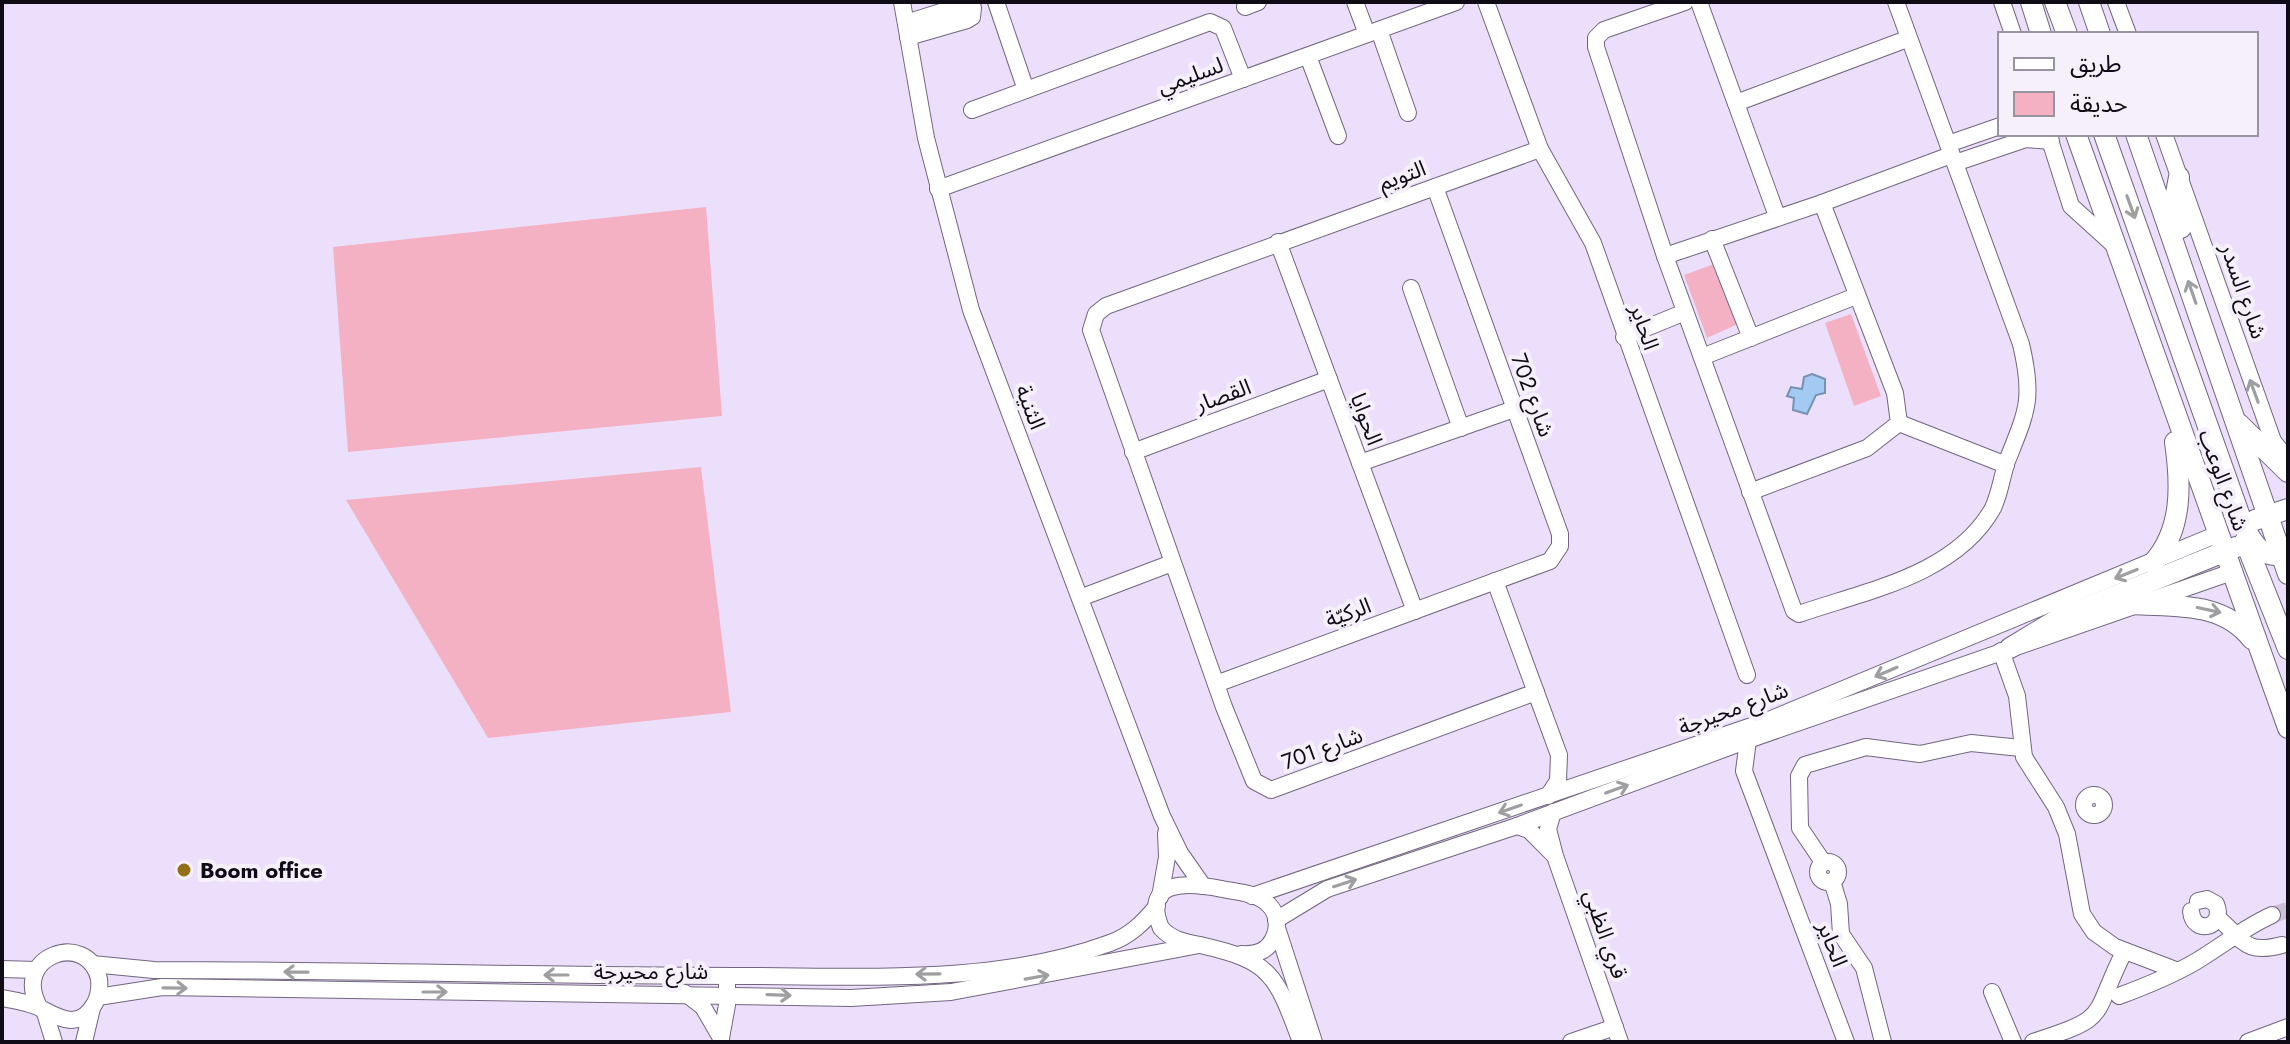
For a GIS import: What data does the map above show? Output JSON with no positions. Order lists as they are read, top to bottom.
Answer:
{
  "streets": {
    "main road": ["شارع الوعب"],
    "street": [
      "لسليمي",
      "التويم",
      "شارع السدر",
      "الحاير",
      "القصار",
      "شارع 702",
      "الثنية",
      "الحوايا",
      "الركيّة",
      "شارع محيرجة",
      "شارع 701",
      "قري الظبي"
    ]
  },
  "crossings": [
    ["لسليمي", "الثنية"],
    ["التويم", "الحاير"],
    ["التويم", "شارع 702"],
    ["التويم", "الحوايا"],
    ["التويم", "شارع 701"],
    ["الحاير", "شارع محيرجة"],
    ["القصار", "الحوايا"],
    ["القصار", "شارع 701"],
    ["شارع 702", "الركيّة"],
    ["الثنية", "شارع محيرجة"],
    ["الحوايا", "الركيّة"],
    ["الحوايا", "شارع 701"],
    ["شارع الوعب", "شارع محيرجة"],
    ["الركيّة", "شارع 701"],
    ["شارع محيرجة", "قري الظبي"]
  ],
  "one_way": ["شارع السدر"],
  "places": ["Boom office"],
  "legend": ["طريق", "حديقة"]
}
